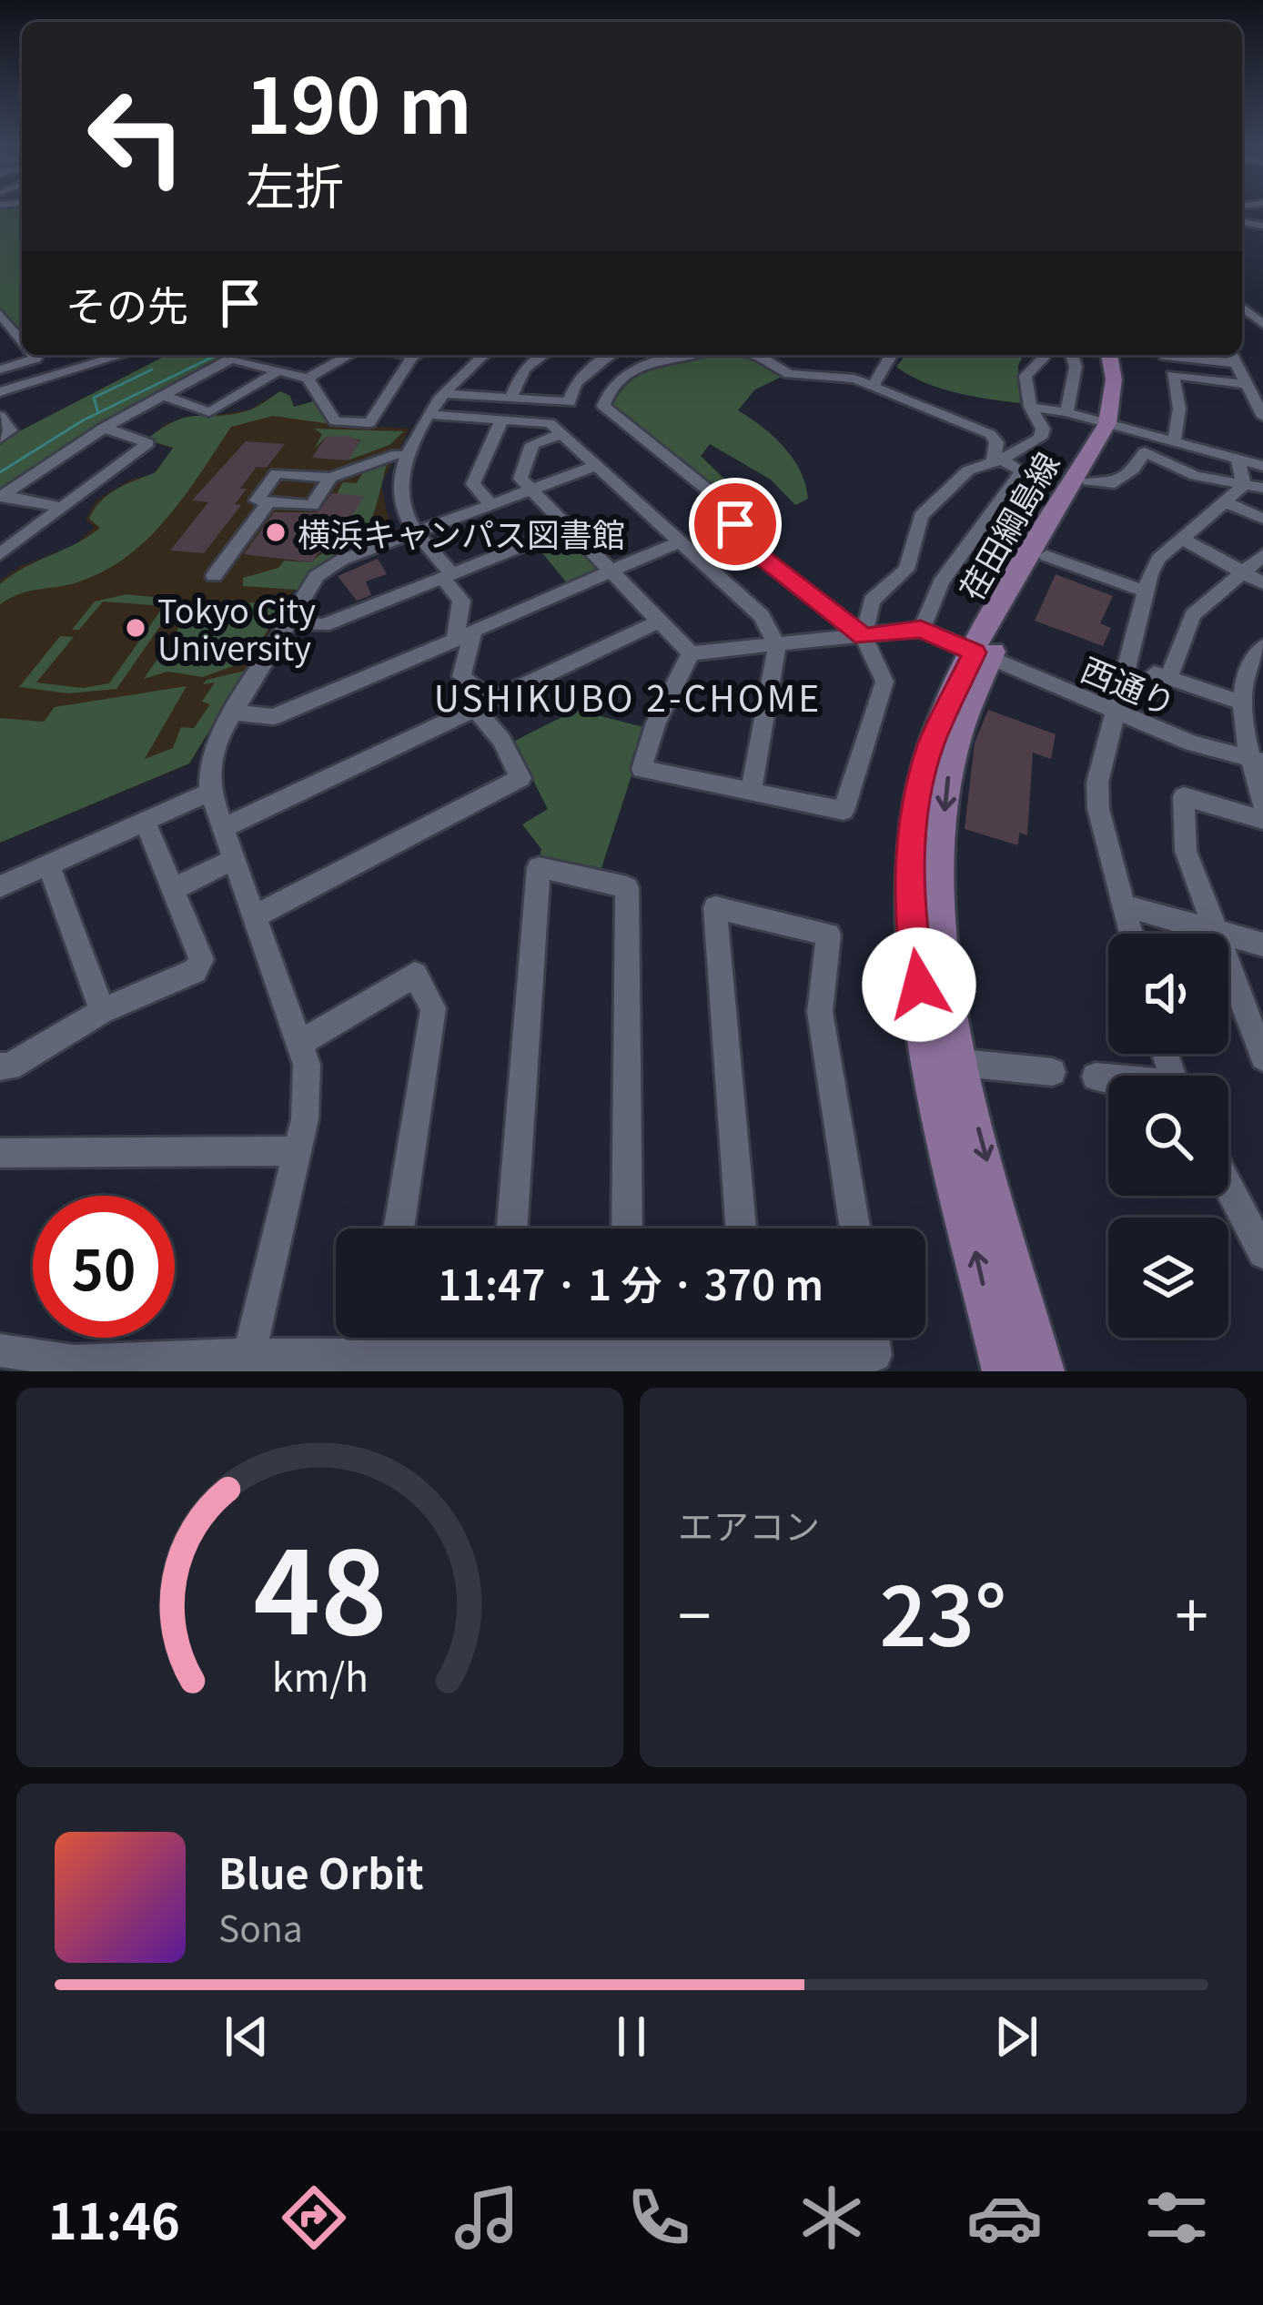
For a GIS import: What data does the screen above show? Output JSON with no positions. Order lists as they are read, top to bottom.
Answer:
{
  "streets": {
    "main road": ["荏田綱島線"],
    "street": ["西通り"]
  },
  "crossings": [
    ["荏田綱島線", "西通り"]
  ],
  "districts": ["USHIKUBO 2-CHOME"],
  "places": ["横浜キャンパス図書館", "Tokyo City University"],
  "page": {
    "turn": ["190 m", "左折"],
    "then": "その先",
    "limit": "50",
    "trip": "11:47 · 1 分 · 370 m",
    "tile": "エアコン",
    "heat": ["−", "23°", "+"],
    "song": ["Blue Orbit", "Sona"],
    "tabs": "11:46",
    "gauge": ["48", "km/h"]
  }
}
